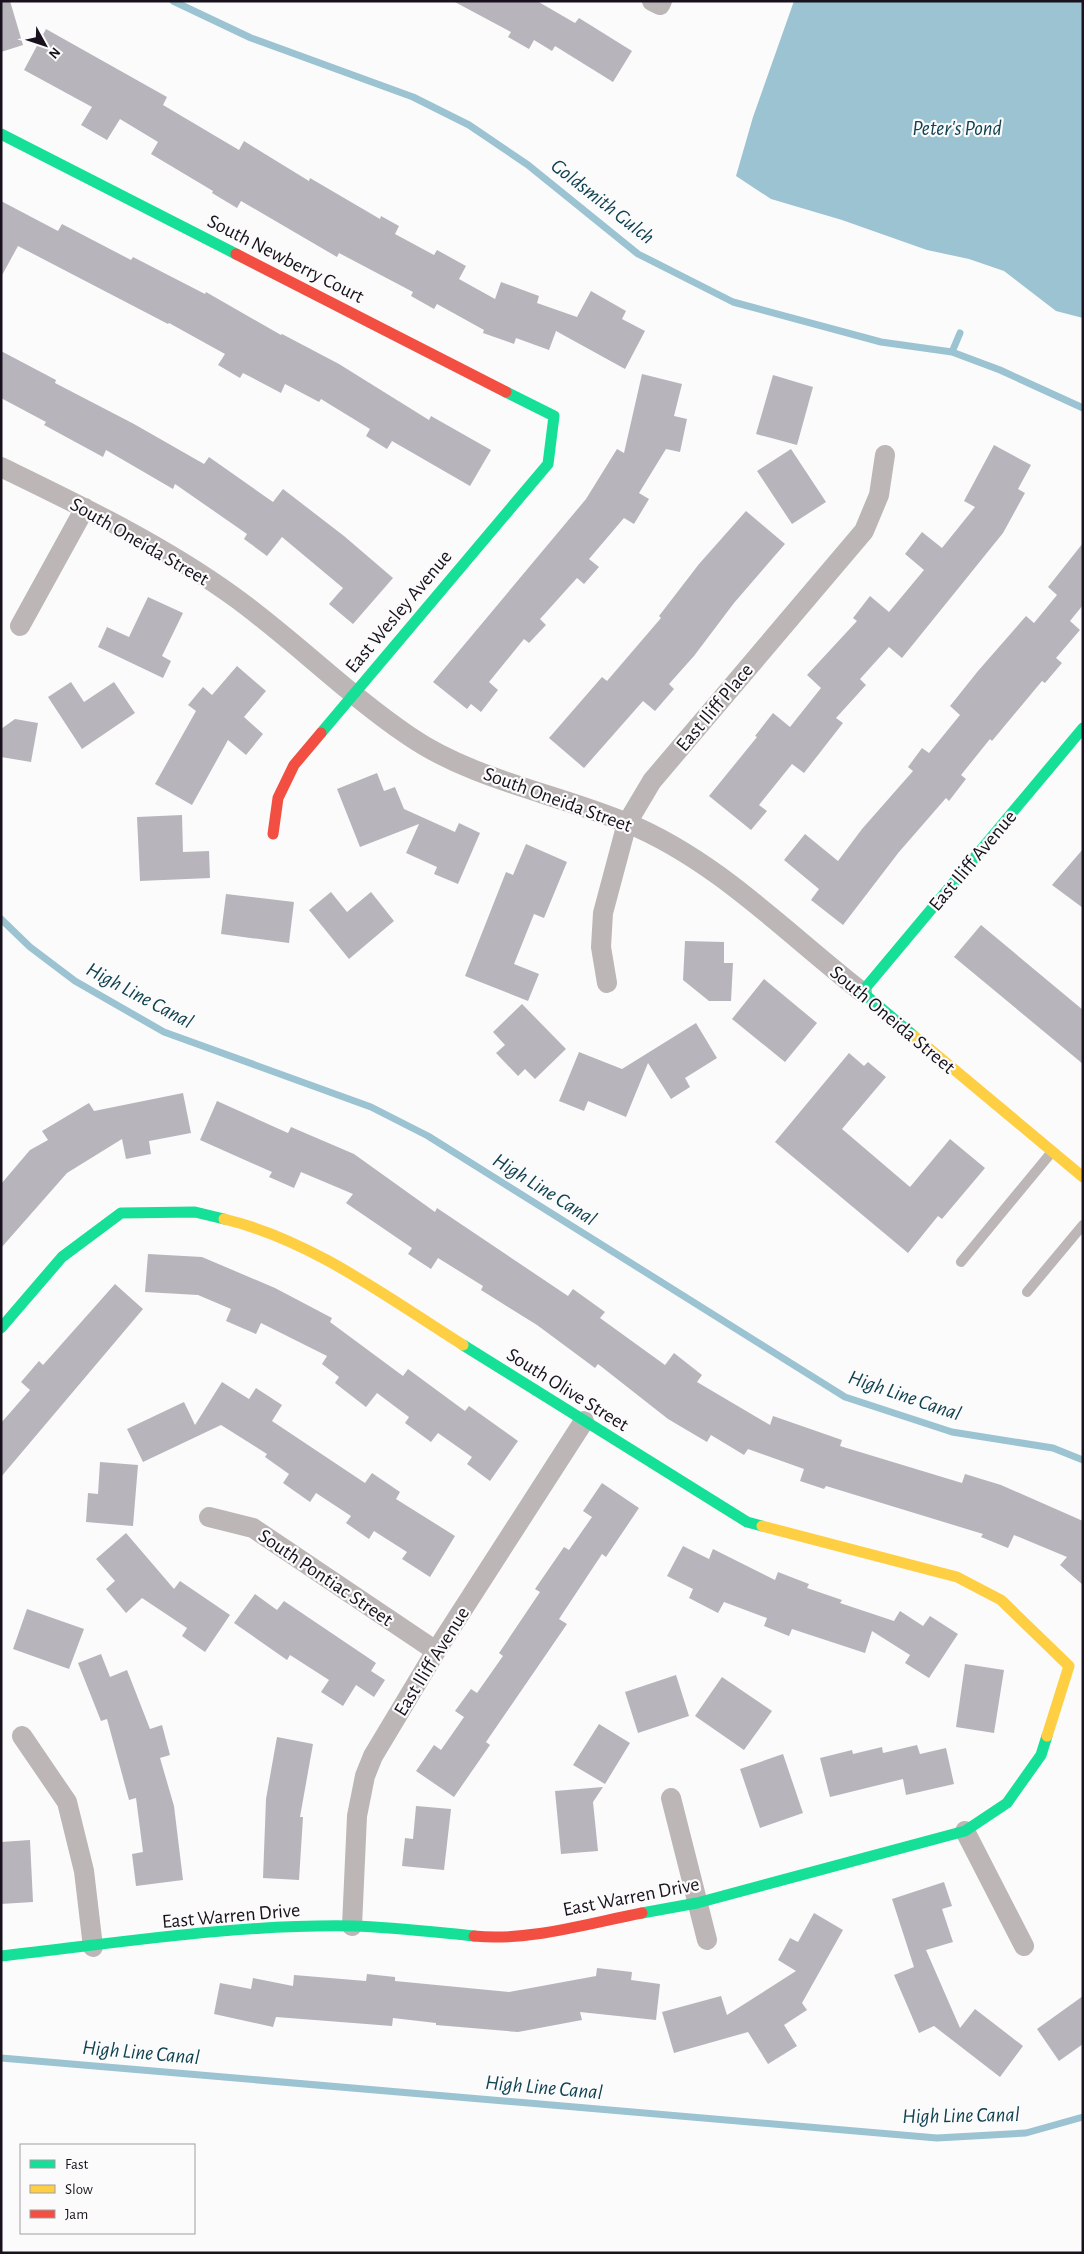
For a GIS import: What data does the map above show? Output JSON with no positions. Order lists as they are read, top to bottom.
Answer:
{
  "streets": {
    "street": [
      "South Newberry Court",
      "South Oneida Street",
      "East Wesley Avenue",
      "East Iliff Place",
      "East Iliff Avenue",
      "South Olive Street",
      "South Pontiac Street",
      "East Warren Drive"
    ]
  },
  "crossings": [
    ["South Newberry Court", "East Wesley Avenue"],
    ["South Oneida Street", "East Wesley Avenue"],
    ["South Oneida Street", "East Iliff Place"],
    ["South Oneida Street", "East Iliff Avenue"],
    ["East Iliff Avenue", "South Olive Street"],
    ["East Iliff Avenue", "South Pontiac Street"],
    ["East Iliff Avenue", "East Warren Drive"],
    ["South Olive Street", "East Warren Drive"]
  ],
  "water": ["Peter's Pond", "Goldsmith Gulch", "High Line Canal"],
  "legend": ["Fast", "Slow", "Jam"],
  "north": "bottom right"
}
